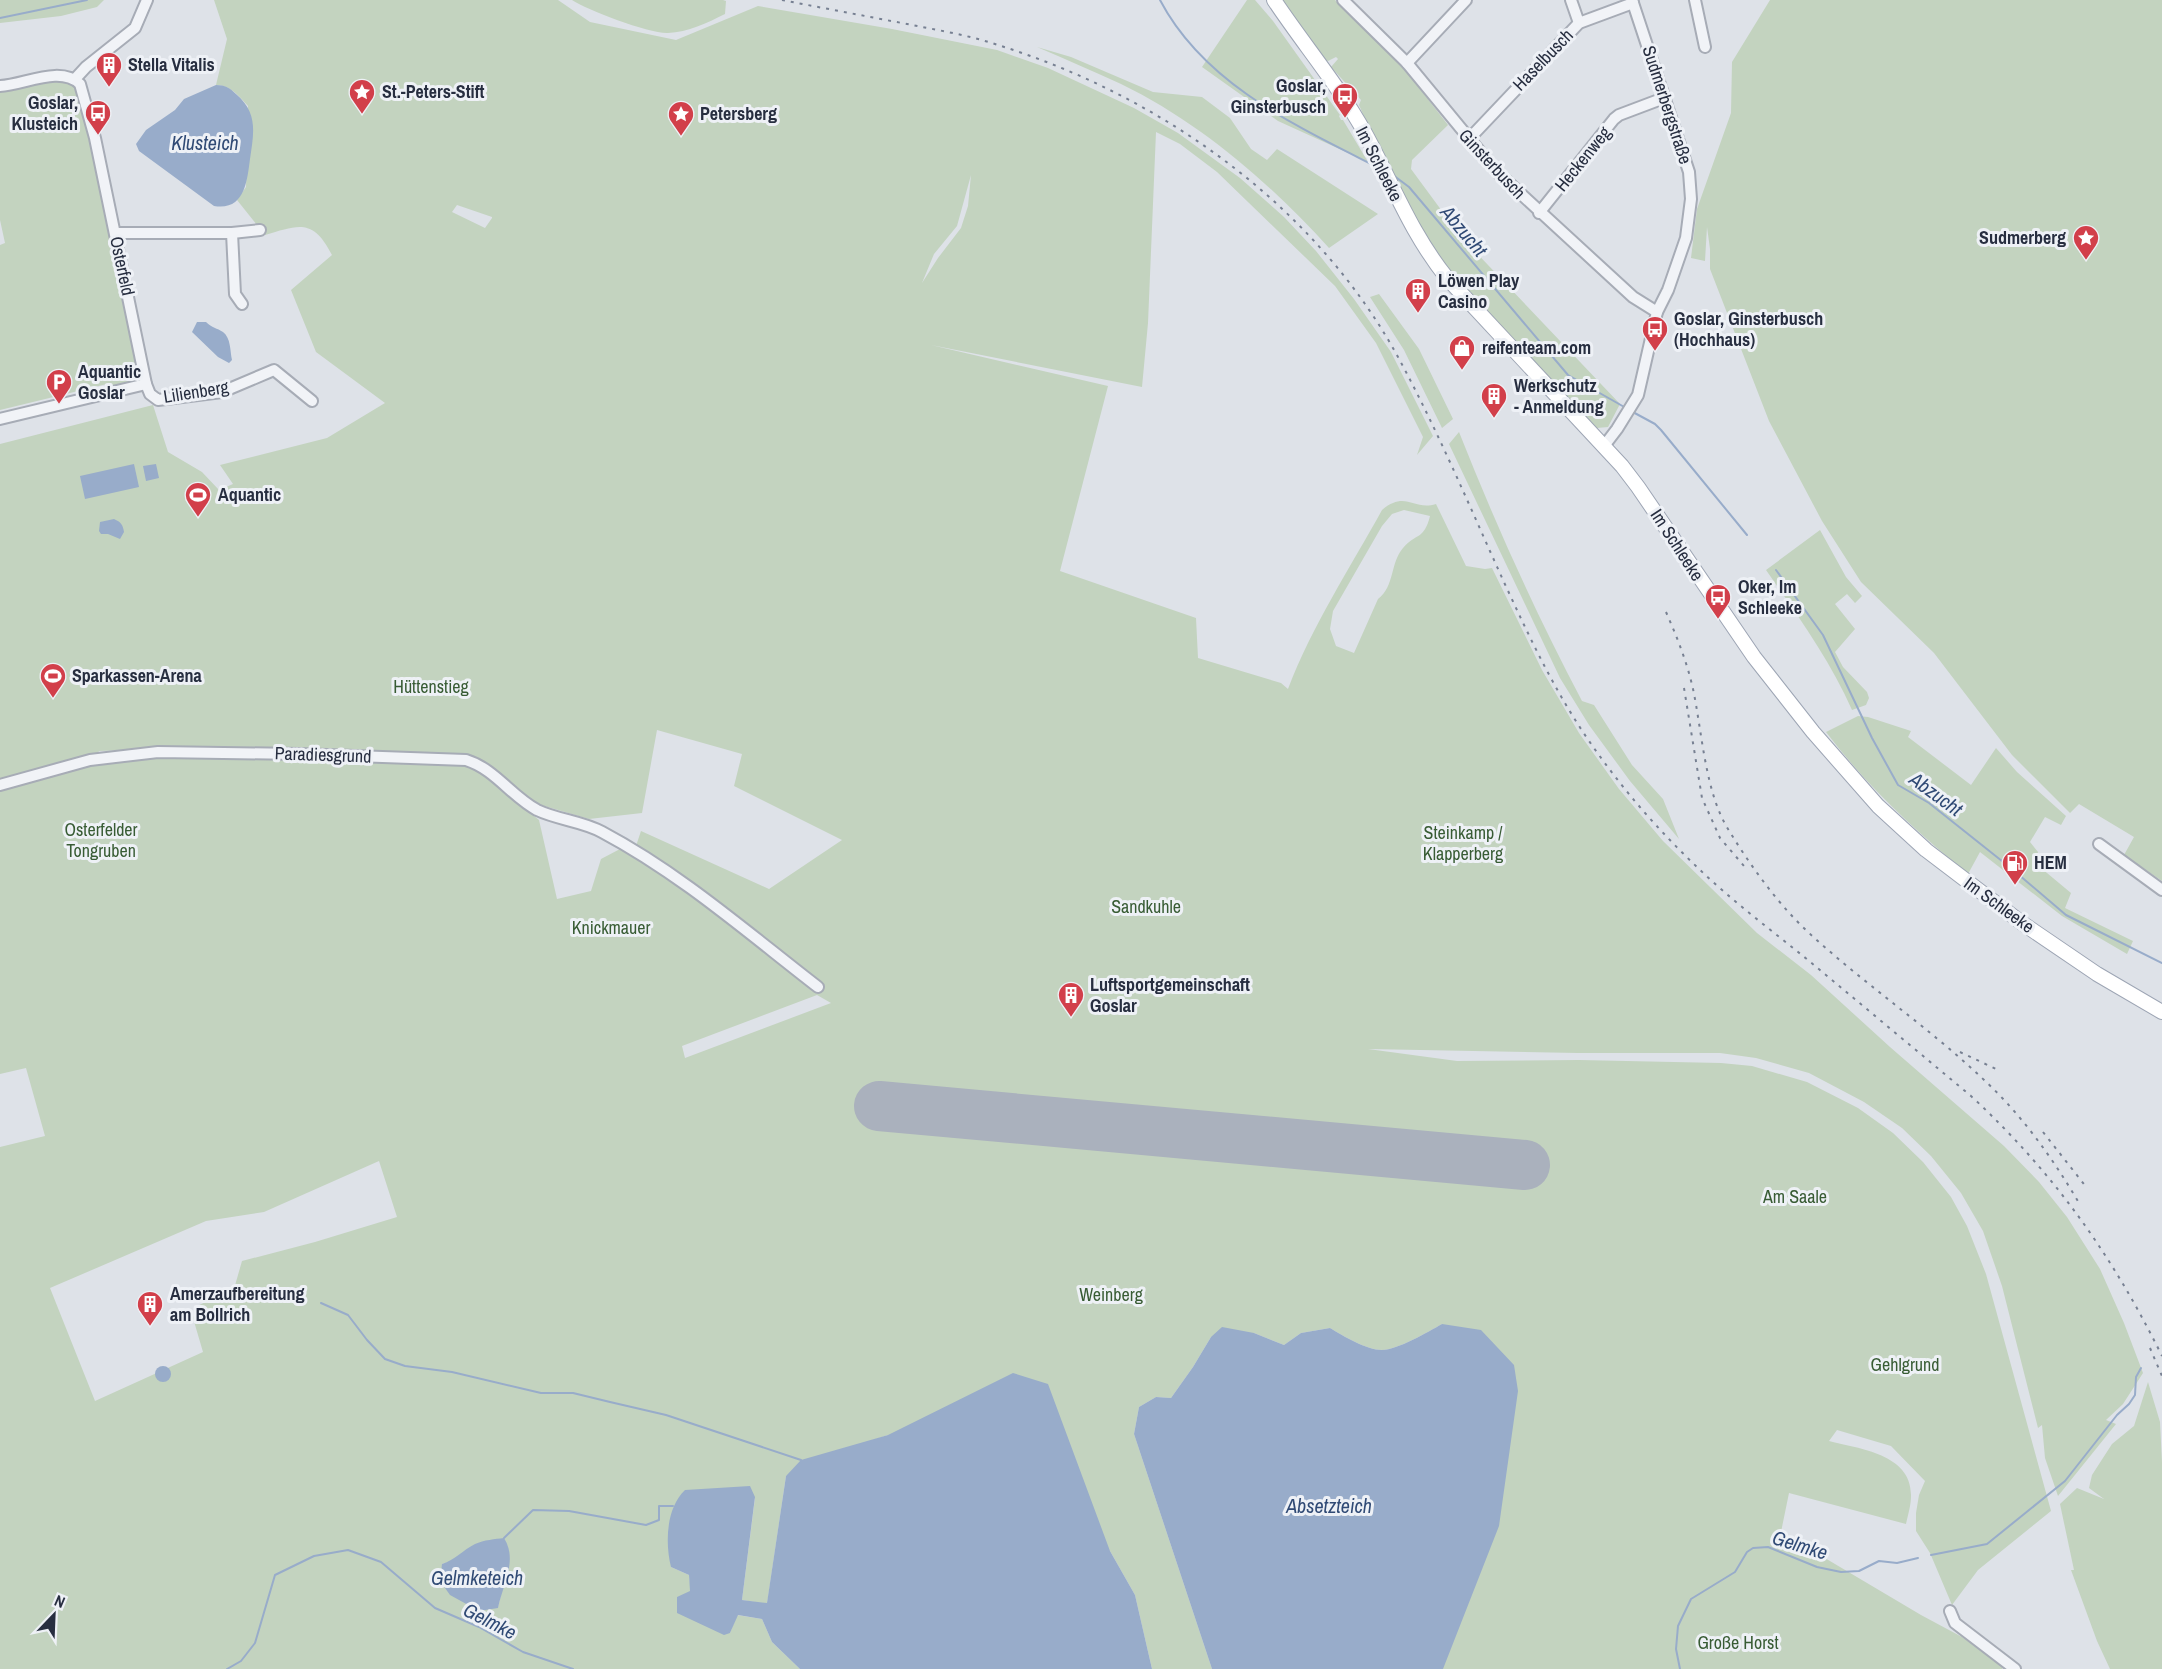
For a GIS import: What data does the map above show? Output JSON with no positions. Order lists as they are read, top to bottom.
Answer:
{
  "streets": {
    "main road": ["Im Schleeke"],
    "street": [
      "Haselbusch",
      "Sudmerbergstraße",
      "Heckenweg",
      "Ginsterbusch",
      "Osterfeld",
      "Lilienberg",
      "Paradiesgrund"
    ]
  },
  "crossings": [
    ["Haselbusch", "Sudmerbergstraße"],
    ["Haselbusch", "Ginsterbusch"],
    ["Sudmerbergstraße", "Heckenweg"],
    ["Sudmerbergstraße", "Im Schleeke"],
    ["Sudmerbergstraße", "Ginsterbusch"],
    ["Heckenweg", "Ginsterbusch"],
    ["Osterfeld", "Lilienberg"]
  ],
  "water": [
    "Klusteich",
    "Abzucht",
    "Absetzteich",
    "Gelmke",
    "Gelmketeich"
  ],
  "parks": [
    "Hüttenstieg",
    "Osterfelder Tongruben",
    "Steinkamp / Klapperberg",
    "Sandkuhle",
    "Knickmauer",
    "Am Saale",
    "Weinberg",
    "Gehlgrund",
    "Große Horst"
  ],
  "places": {
    "building": [
      "Stella Vitalis",
      "Löwen Play Casino",
      "Werkschutz - Anmeldung",
      "Luftsportgemeinschaft Goslar",
      "Amerzaufbereitung am Bollrich"
    ],
    "place": ["St.-Peters-Stift", "Petersberg", "Sudmerberg"],
    "bus stop": [
      "Goslar, Ginsterbusch",
      "Goslar, Klusteich",
      "Goslar, Ginsterbusch (Hochhaus)",
      "Oker, Im Schleeke"
    ],
    "shop": ["reifenteam.com"],
    "parking": ["Aquantic Goslar"],
    "sports": ["Aquantic", "Sparkassen-Arena"],
    "fuel station": ["HEM"]
  },
  "north": "top right"
}
